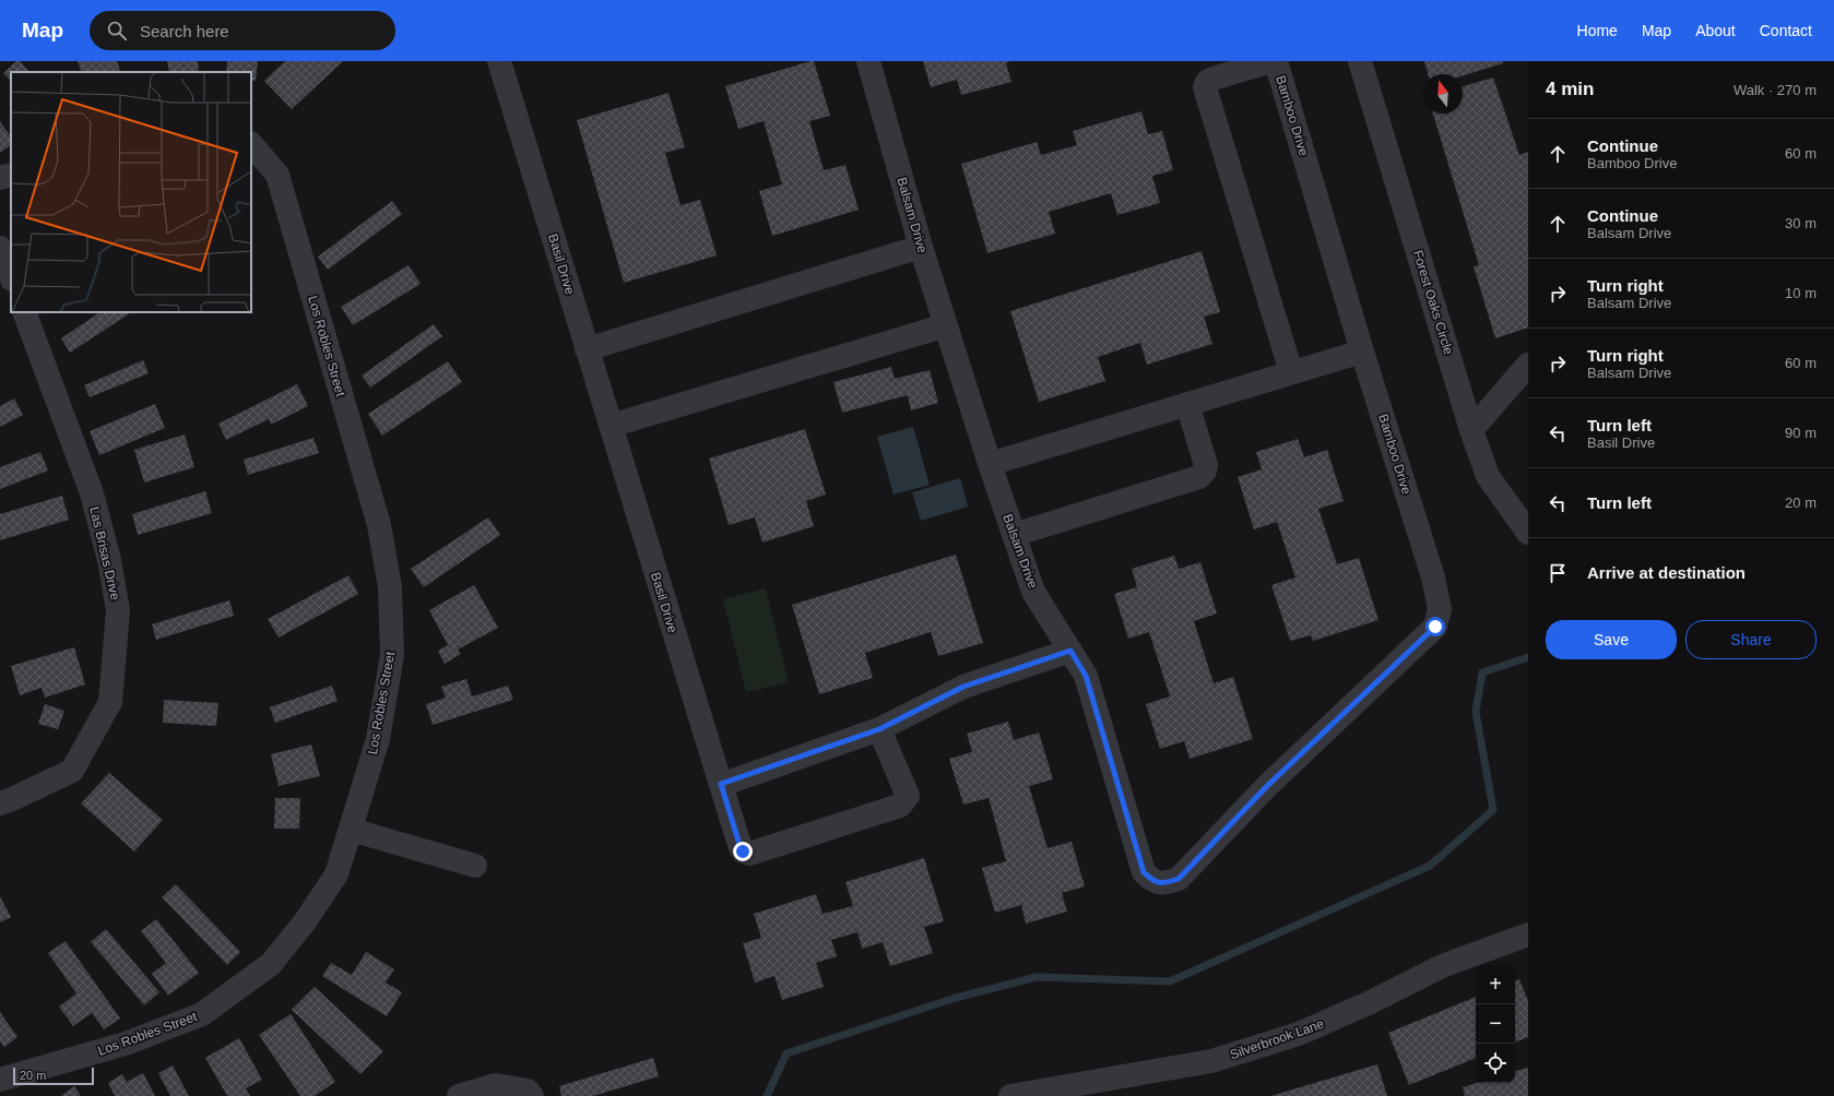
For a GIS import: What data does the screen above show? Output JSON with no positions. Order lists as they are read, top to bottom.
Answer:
{
  "streets": {
    "street": [
      "Bamboo Drive",
      "Balsam Drive",
      "Basil Drive",
      "Forest Oaks Circle",
      "Los Robles Street",
      "Las Brisas Drive",
      "Silverbrook Lane"
    ]
  },
  "crossings": [
    ["Bamboo Drive", "Balsam Drive"]
  ],
  "scale_bar": "20 m",
  "north": "top",
  "page": {
    "header": "Map",
    "search": "Search here",
    "nav": [
      "Home",
      "Map",
      "About",
      "Contact"
    ],
    "heading": ["4 min", "Walk · 270 m"],
    "list": [
      ["Continue", "Bamboo Drive", "60 m"],
      ["Continue", "Balsam Drive", "30 m"],
      ["Turn right", "Balsam Drive", "10 m"],
      ["Turn right", "Balsam Drive", "60 m"],
      ["Turn left", "Basil Drive", "90 m"],
      ["Turn left", "20 m"],
      "Arrive at destination"
    ],
    "buttons": ["Save", "Share"],
    "map_buttons": ["+", "−"],
    "scale": "20 m"
  }
}
